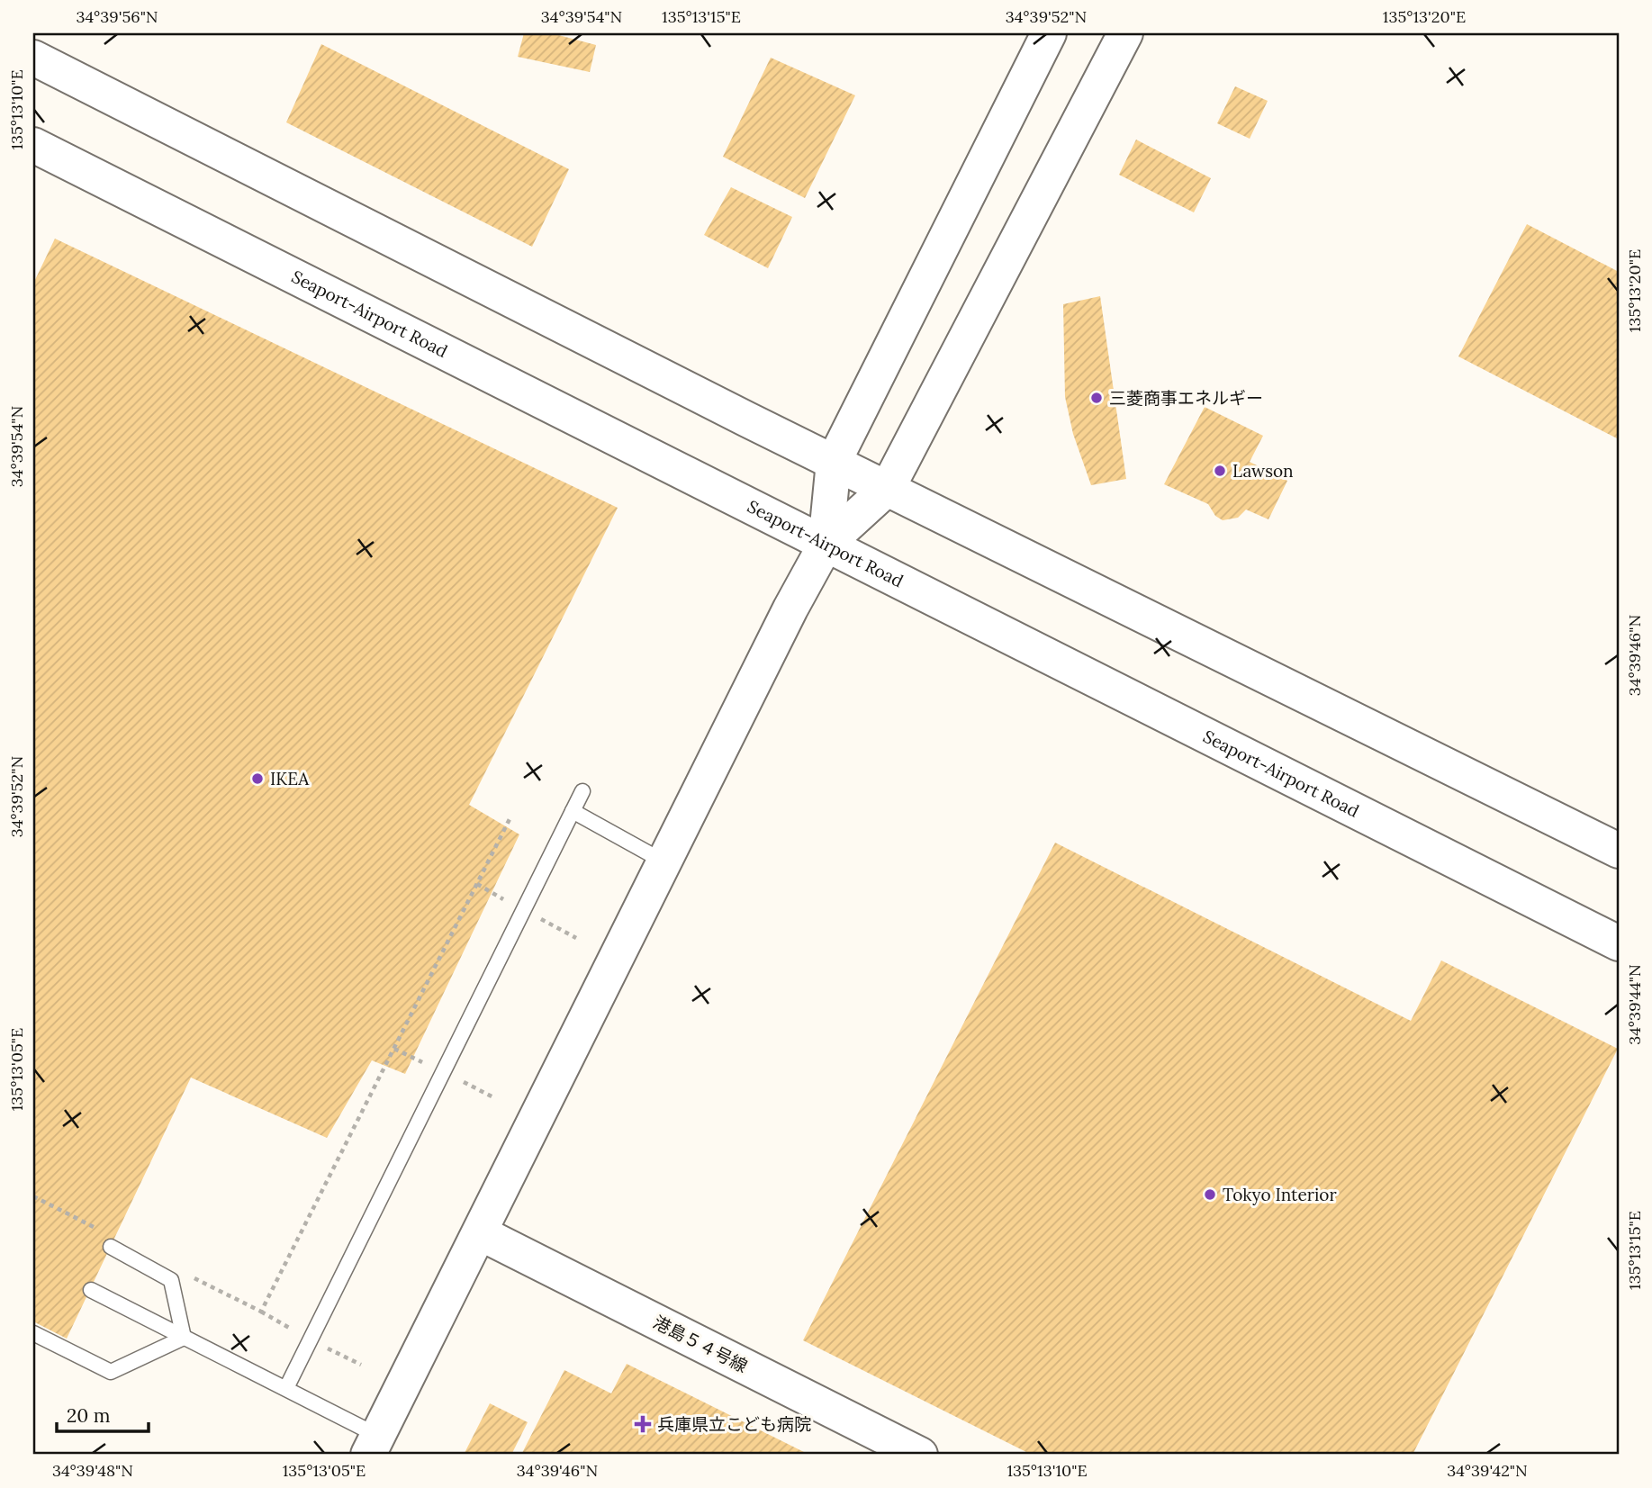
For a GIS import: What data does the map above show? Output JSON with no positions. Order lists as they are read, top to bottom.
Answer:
{
  "streets": {
    "street": ["Seaport-Airport Road", "港島５４号線"]
  },
  "places": {
    "other": [
      "三菱商事エネルギー",
      "Lawson",
      "IKEA",
      "Tokyo Interior"
    ],
    "health": ["兵庫県立こども病院"]
  },
  "scale_bar": "20 m",
  "coordinates": [
    "34°39'56\"N",
    "34°39'54\"N",
    "135°13'15\"E",
    "34°39'52\"N",
    "135°13'20\"E",
    "135°13'10\"E",
    "34°39'46\"N",
    "34°39'44\"N",
    "135°13'05\"E",
    "34°39'48\"N",
    "34°39'42\"N"
  ]
}
